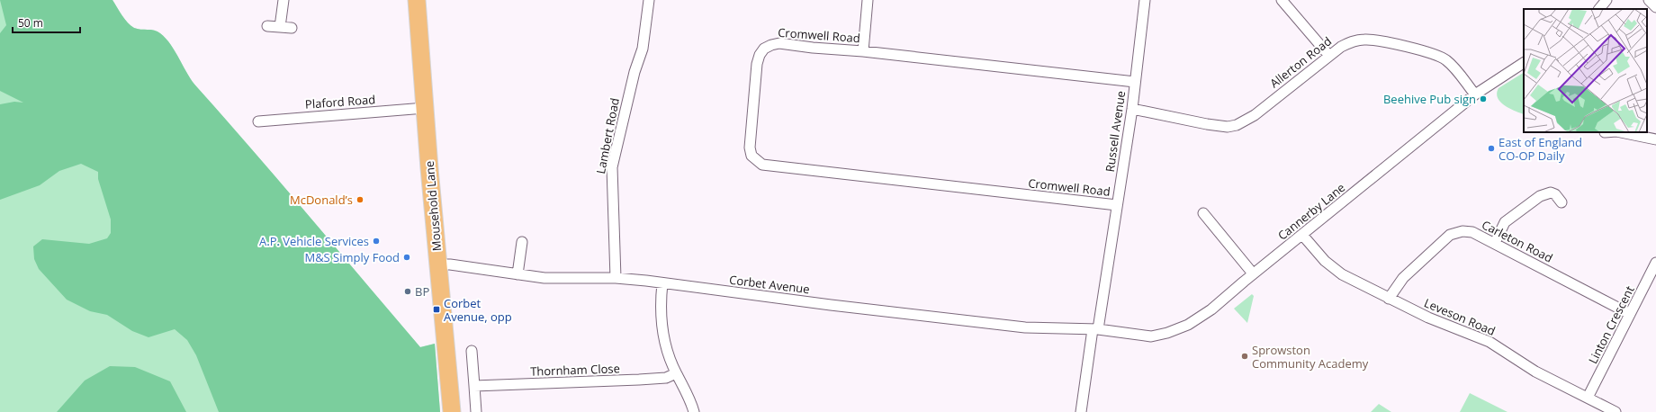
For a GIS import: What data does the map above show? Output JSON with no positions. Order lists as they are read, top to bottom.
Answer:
{
  "streets": {
    "highway": ["Mousehold Lane"],
    "street": [
      "Cromwell Road",
      "Allerton Road",
      "Plaford Road",
      "Russell Avenue",
      "Lambert Road",
      "Cannerby Lane",
      "Carleton Road",
      "Corbet Avenue",
      "Leveson Road",
      "Linton Crescent",
      "Thornham Close"
    ]
  },
  "crossings": [
    ["Cromwell Road", "Russell Avenue"],
    ["Allerton Road", "Russell Avenue"],
    ["Allerton Road", "Cannerby Lane"],
    ["Plaford Road", "Mousehold Lane"],
    ["Russell Avenue", "Cannerby Lane"],
    ["Russell Avenue", "Corbet Avenue"],
    ["Lambert Road", "Corbet Avenue"],
    ["Mousehold Lane", "Corbet Avenue"],
    ["Cannerby Lane", "Corbet Avenue"],
    ["Cannerby Lane", "Leveson Road"],
    ["Carleton Road", "Leveson Road"],
    ["Carleton Road", "Linton Crescent"],
    ["Leveson Road", "Linton Crescent"]
  ],
  "places": {
    "other": [
      "Beehive Pub sign",
      "East of England CO-OP Daily",
      "McDonald’s",
      "A.P. Vehicle Services",
      "M&S Simply Food",
      "BP",
      "Sprowston Community Academy"
    ],
    "transit": ["Corbet Avenue, opp"]
  },
  "scale_bar": "50 m"
}
